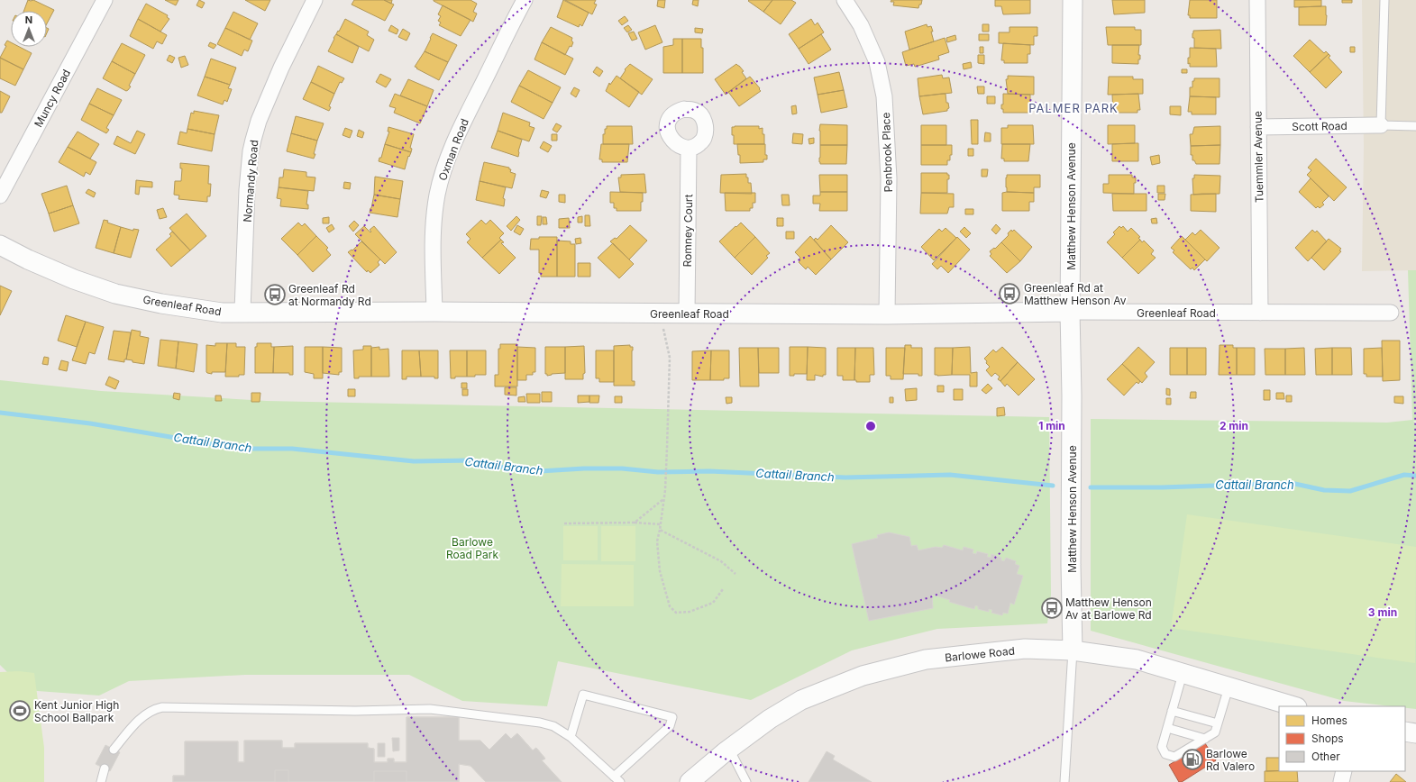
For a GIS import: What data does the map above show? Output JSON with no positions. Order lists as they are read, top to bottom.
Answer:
{
  "streets": {
    "street": [
      "Muncy Road",
      "Scott Road",
      "Oxman Road",
      "Penbrook Place",
      "Tuemmler Avenue",
      "Normandy Road",
      "Matthew Henson Avenue",
      "Romney Court",
      "Greenleaf Road",
      "Barlowe Road"
    ]
  },
  "crossings": [
    ["Scott Road", "Tuemmler Avenue"],
    ["Oxman Road", "Greenleaf Road"],
    ["Penbrook Place", "Greenleaf Road"],
    ["Tuemmler Avenue", "Greenleaf Road"],
    ["Normandy Road", "Greenleaf Road"],
    ["Matthew Henson Avenue", "Greenleaf Road"],
    ["Matthew Henson Avenue", "Barlowe Road"],
    ["Romney Court", "Greenleaf Road"]
  ],
  "districts": ["PALMER PARK"],
  "water": ["Cattail Branch"],
  "parks": ["Barlowe Road Park"],
  "places": {
    "bus stop": ["Greenleaf Rd at Matthew Henson Av", "Greenleaf Rd at Normandy Rd", "Matthew Henson Av at Barlowe Rd"],
    "sports": ["Kent Junior High School Ballpark"],
    "fuel station": ["Barlowe Rd Valero"]
  },
  "legend": ["Homes", "Shops", "Other"],
  "north": "top",
  "rings": ["1 min", "2 min", "3 min"]
}
